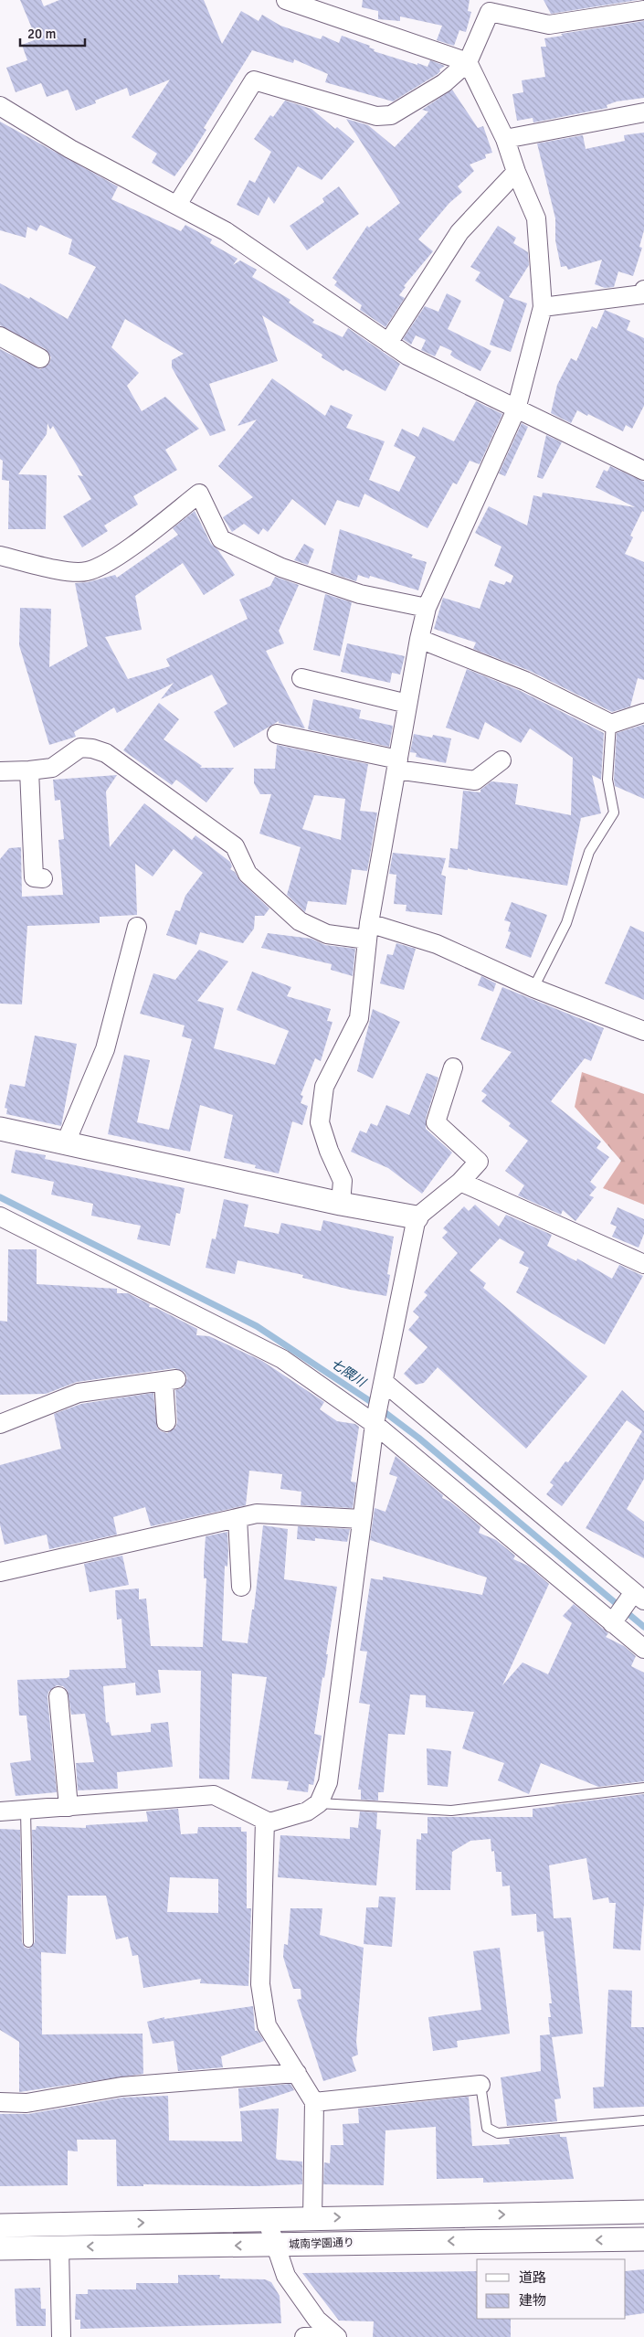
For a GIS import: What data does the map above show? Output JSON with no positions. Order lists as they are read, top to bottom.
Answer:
{
  "streets": {
    "street": ["城南学園通り"]
  },
  "water": ["七隈川"],
  "legend": ["道路", "建物"],
  "scale_bar": "20 m"
}
